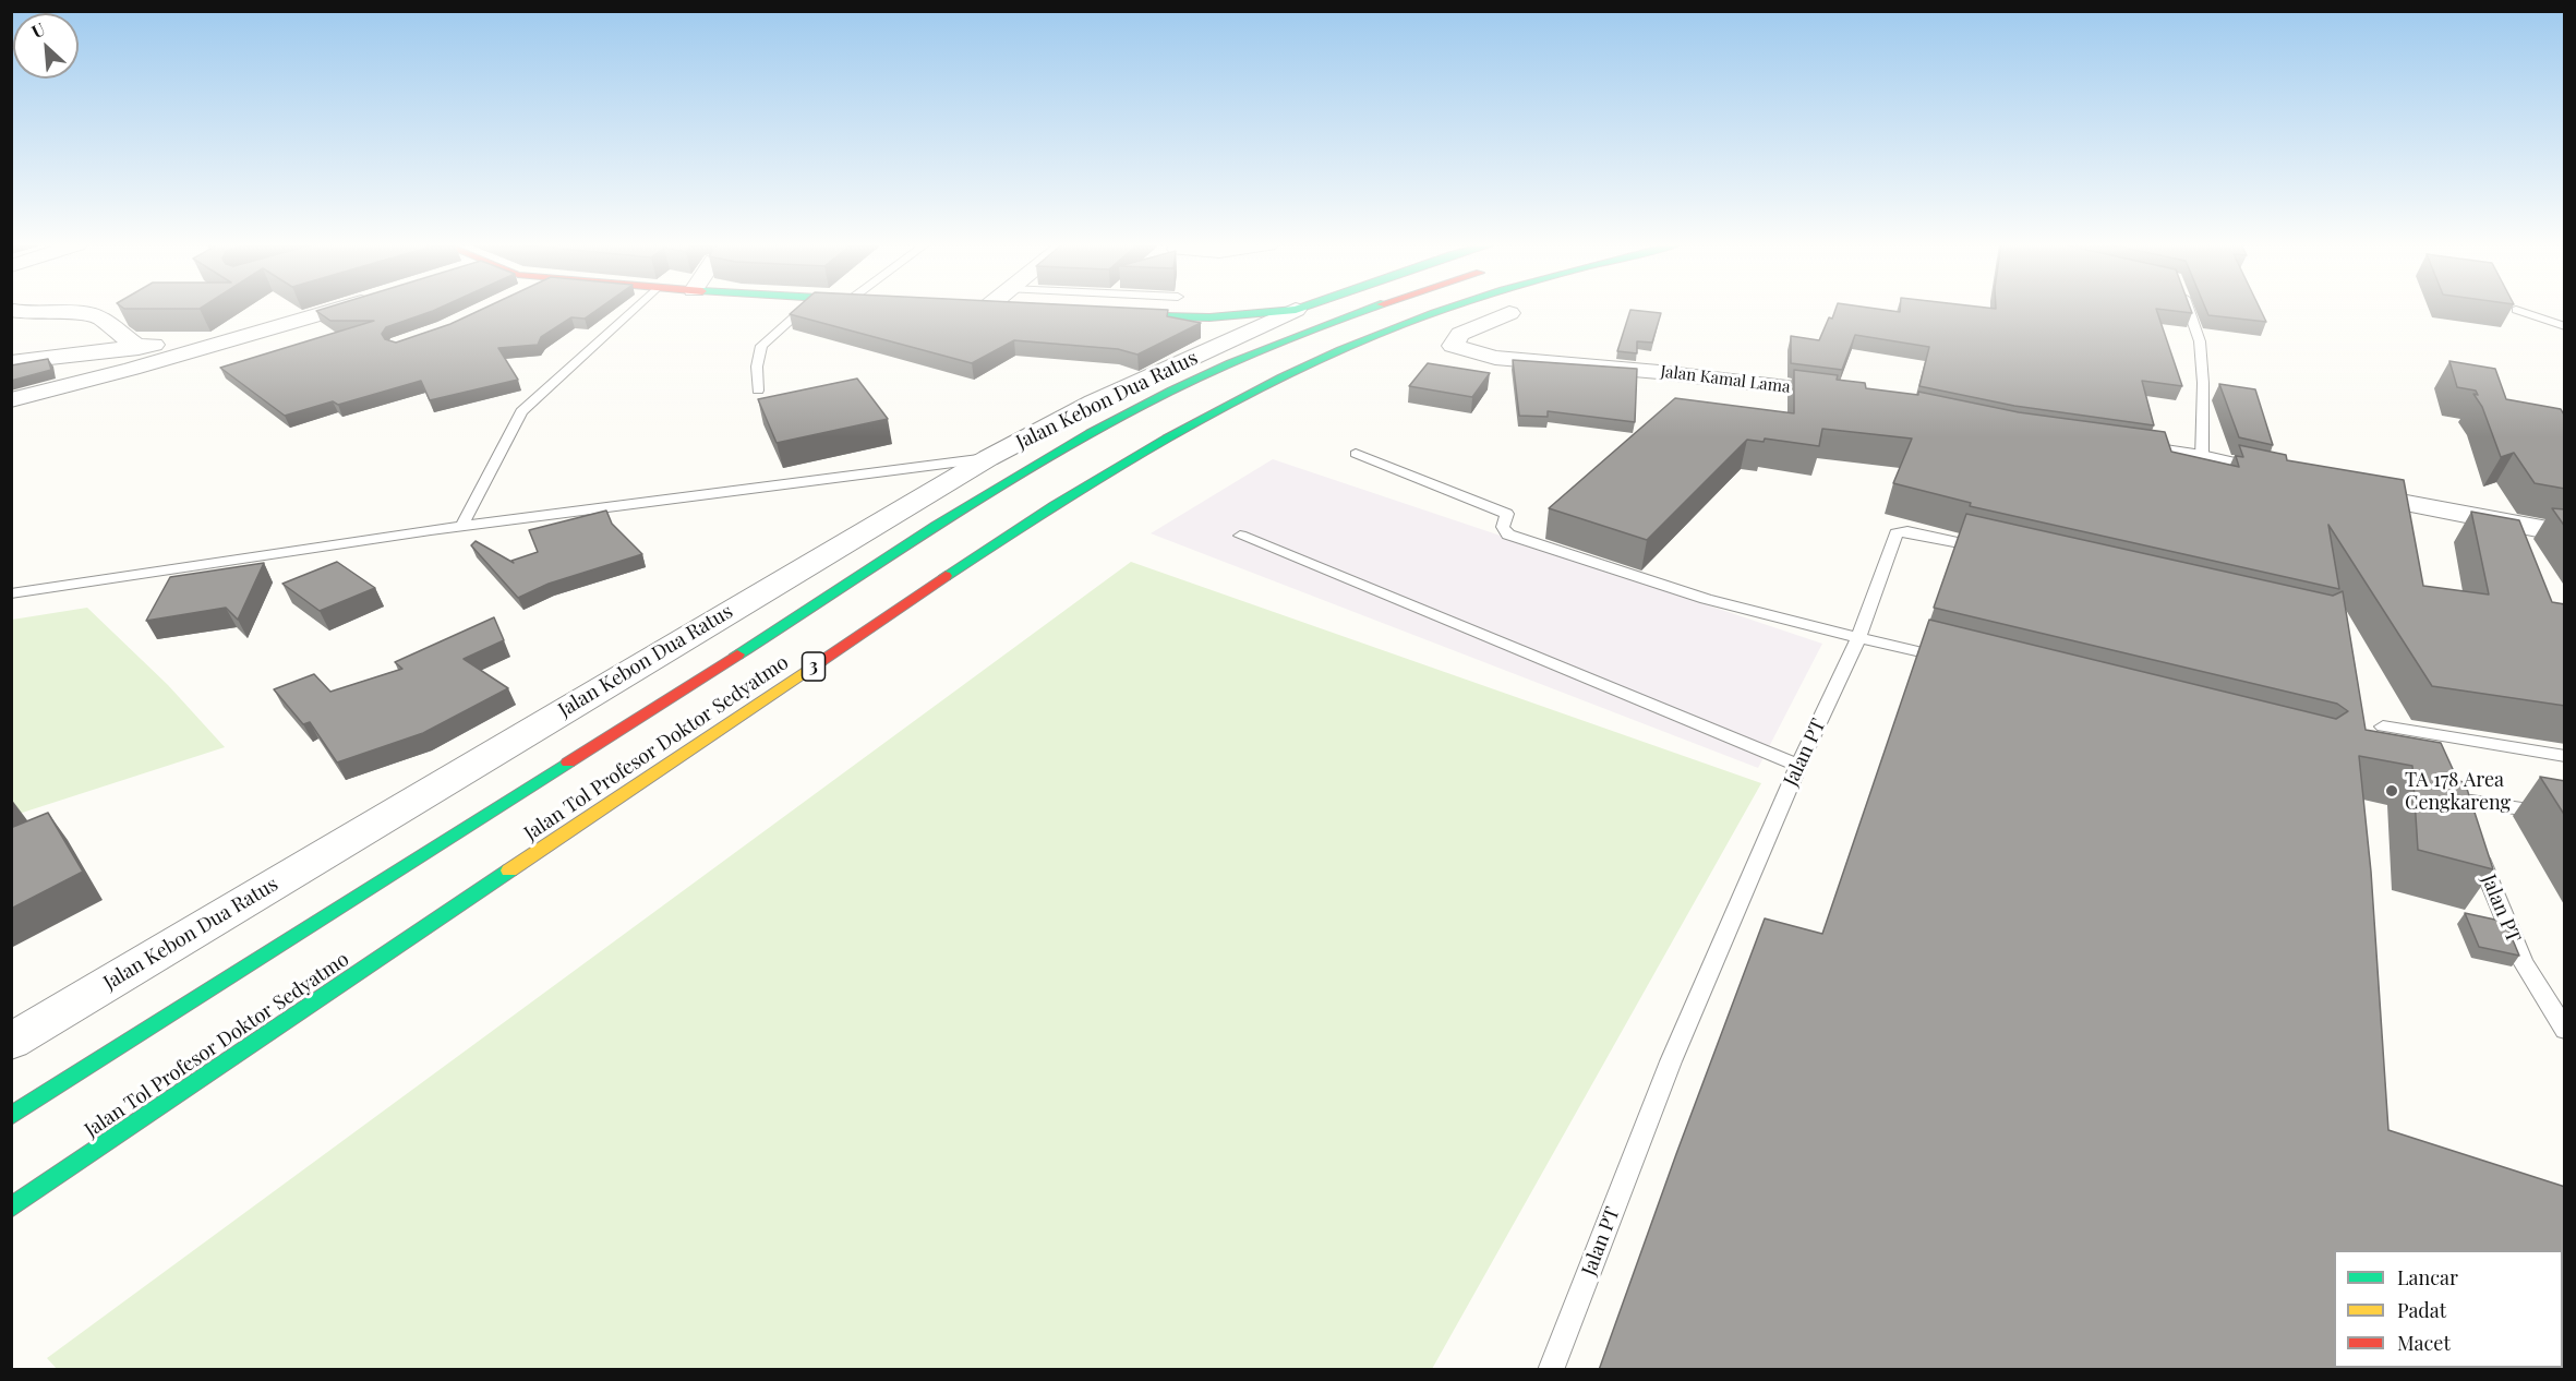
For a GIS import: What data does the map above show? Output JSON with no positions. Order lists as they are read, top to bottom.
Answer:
{
  "streets": {
    "main road": ["3", "Jalan Tol Profesor Doktor Sedyatmo"],
    "street": ["Jalan Kamal Lama", "Jalan Kebon Dua Ratus"],
    "lane": ["Jalan PT"]
  },
  "places": ["TA 178 Area Cengkareng"],
  "legend": ["Lancar", "Padat", "Macet"],
  "north": "top left"
}
